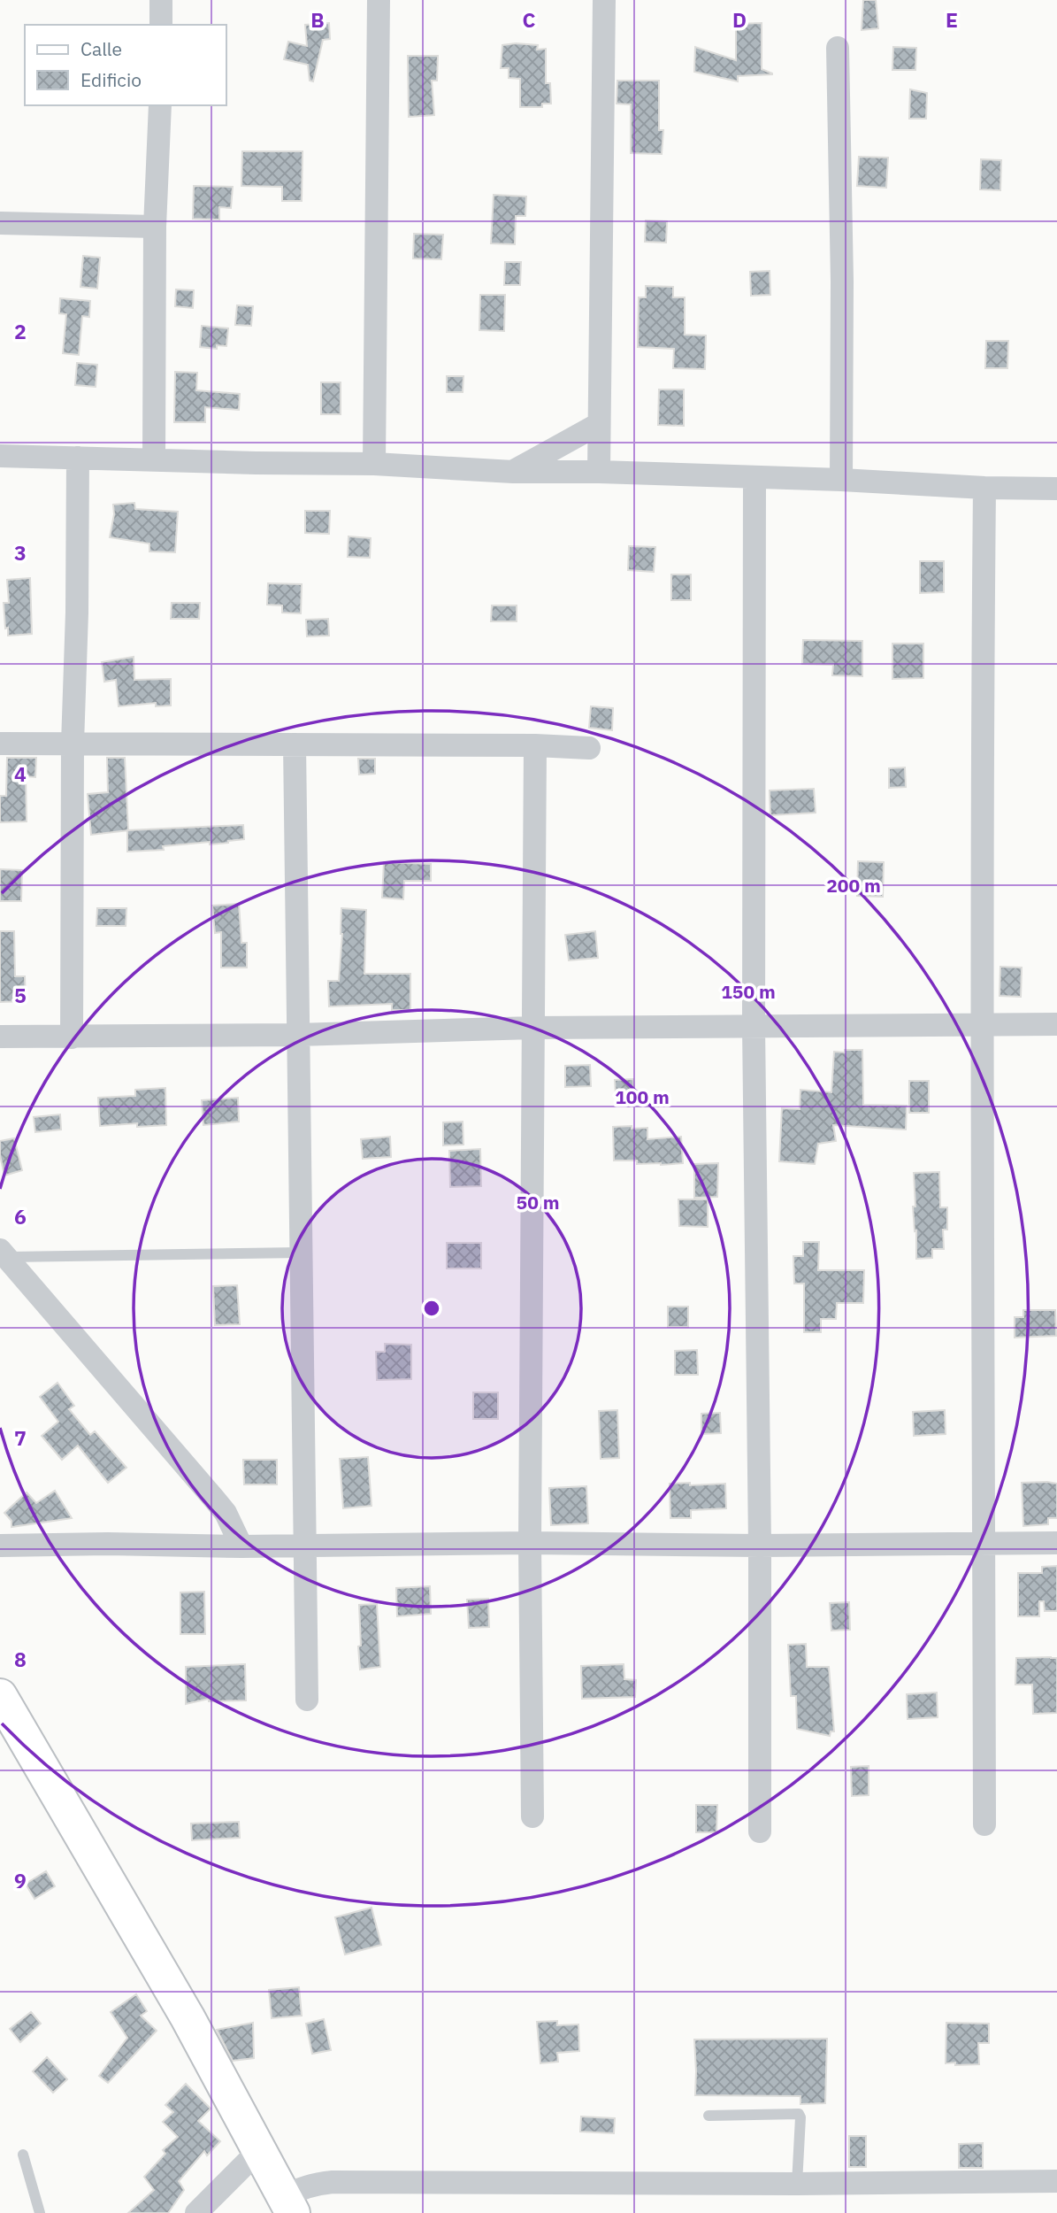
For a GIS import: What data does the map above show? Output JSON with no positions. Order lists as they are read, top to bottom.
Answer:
{
  "legend": ["Calle", "Edificio"],
  "grid": {
    "columns": [
      "B",
      "C",
      "D",
      "E"
    ],
    "rows": [
      "2",
      "3",
      "4",
      "5",
      "6",
      "7",
      "8",
      "9"
    ]
  },
  "rings": [
    "200 m",
    "150 m",
    "100 m",
    "50 m"
  ]
}
